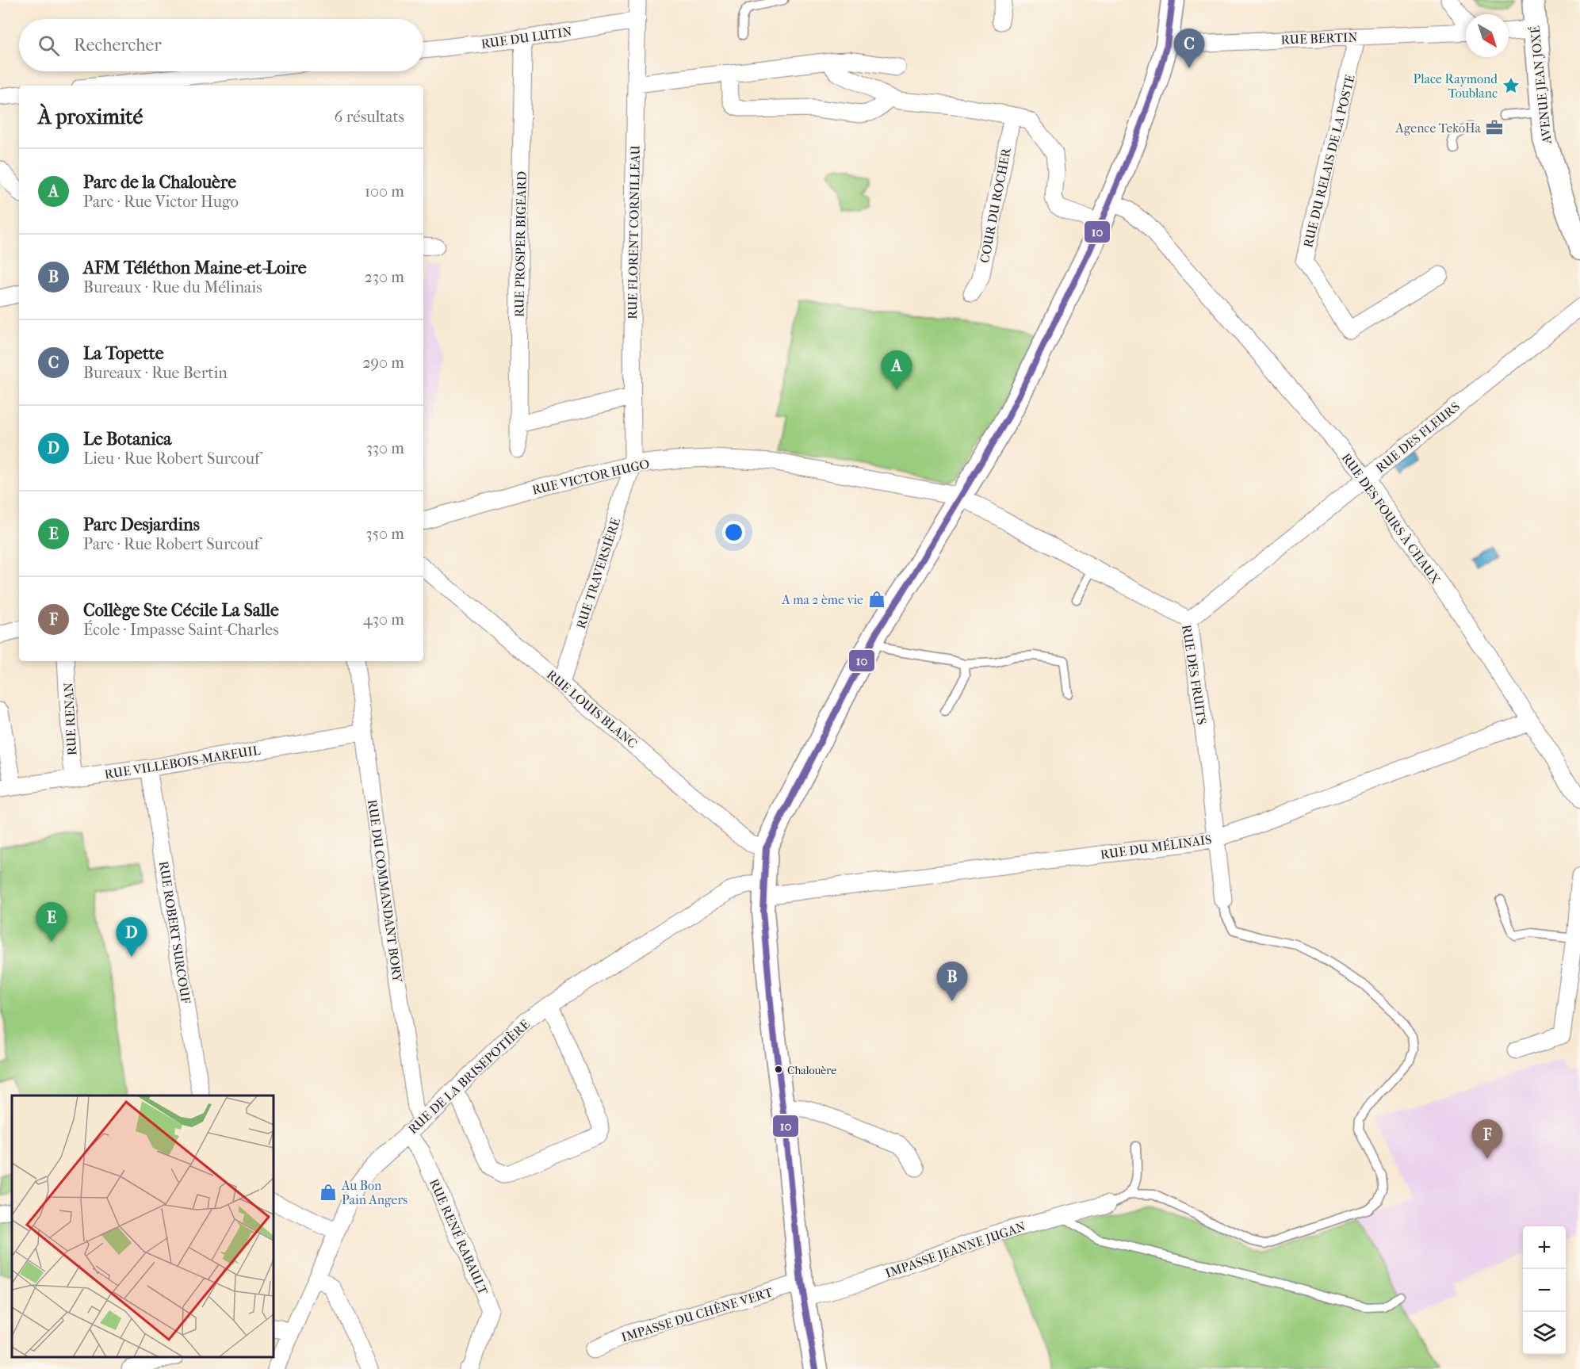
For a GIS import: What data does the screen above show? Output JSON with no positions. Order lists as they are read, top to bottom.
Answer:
{
  "streets": {
    "street": [
      "RUE DU LUTIN",
      "RUE BERTIN",
      "AVENUE JEAN JOXÉ",
      "RUE DU RELAIS DE LA POSTE",
      "COUR DU ROCHER",
      "RUE FLORENT CORNILLEAU",
      "RUE PROSPER BIGEARD",
      "RUE DES FLEURS",
      "RUE VICTOR HUGO",
      "RUE DES FOURS À CHAUX",
      "RUE TRAVERSIÈRE",
      "RUE DES FRUITS",
      "RUE LOUIS BLANC",
      "RUE RENAN",
      "RUE VILLEBOIS-MAREUIL",
      "RUE DU MÉLINAIS",
      "RUE DU COMMANDANT BORY",
      "RUE ROBERT SURCOUF",
      "RUE DE LA BRISEPOTIÈRE",
      "RUE RENÉ RABAULT",
      "IMPASSE JEANNE JUGAN",
      "IMPASSE DU CHÊNE VERT"
    ]
  },
  "crossings": [
    ["RUE DU LUTIN", "RUE FLORENT CORNILLEAU"],
    ["RUE DU LUTIN", "RUE PROSPER BIGEARD"],
    ["RUE BERTIN", "RUE DU RELAIS DE LA POSTE"],
    ["RUE FLORENT CORNILLEAU", "RUE VICTOR HUGO"],
    ["RUE FLORENT CORNILLEAU", "RUE TRAVERSIÈRE"],
    ["RUE DES FLEURS", "RUE DES FOURS À CHAUX"],
    ["RUE DES FLEURS", "RUE DES FRUITS"],
    ["RUE VICTOR HUGO", "RUE TRAVERSIÈRE"],
    ["RUE VICTOR HUGO", "RUE DES FRUITS"],
    ["RUE DES FOURS À CHAUX", "RUE DU MÉLINAIS"],
    ["RUE TRAVERSIÈRE", "RUE LOUIS BLANC"],
    ["RUE DES FRUITS", "RUE DU MÉLINAIS"],
    ["RUE RENAN", "RUE VILLEBOIS-MAREUIL"],
    ["RUE VILLEBOIS-MAREUIL", "RUE DU COMMANDANT BORY"],
    ["RUE VILLEBOIS-MAREUIL", "RUE ROBERT SURCOUF"],
    ["RUE DU MÉLINAIS", "RUE DE LA BRISEPOTIÈRE"],
    ["RUE DU COMMANDANT BORY", "RUE DE LA BRISEPOTIÈRE"],
    ["RUE DU COMMANDANT BORY", "RUE RENÉ RABAULT"],
    ["RUE DE LA BRISEPOTIÈRE", "RUE RENÉ RABAULT"],
    ["IMPASSE JEANNE JUGAN", "IMPASSE DU CHÊNE VERT"]
  ],
  "places": {
    "place": ["Place Raymond Toublanc"],
    "office": ["Agence TekoHa"],
    "shop": ["A ma 2 ème vie", "Au Bon Pain Angers"],
    "other": ["Chalouère"]
  },
  "lines": ["transit line 10"],
  "north": "bottom right",
  "page": {
    "search": "Rechercher",
    "pins": [
      "C",
      "A",
      "E",
      "D",
      "B",
      "F"
    ],
    "heading": ["À proximité", "6 résultats"],
    "list": [
      {
        "mark": "A",
        "name": "Parc de la Chalouère",
        "note": "Parc · Rue Victor Hugo",
        "value": "100 m"
      },
      {
        "mark": "B",
        "name": "AFM Téléthon Maine-et-Loire",
        "note": "Bureaux · Rue du Mélinais",
        "value": "230 m"
      },
      {
        "mark": "C",
        "name": "La Topette",
        "note": "Bureaux · Rue Bertin",
        "value": "290 m"
      },
      {
        "mark": "D",
        "name": "Le Botanica",
        "note": "Lieu · Rue Robert Surcouf",
        "value": "330 m"
      },
      {
        "mark": "E",
        "name": "Parc Desjardins",
        "note": "Parc · Rue Robert Surcouf",
        "value": "350 m"
      },
      {
        "mark": "F",
        "name": "Collège Ste Cécile La Salle",
        "note": "École · Impasse Saint-Charles",
        "value": "430 m"
      }
    ],
    "map_buttons": ["+", "−"]
  }
}
